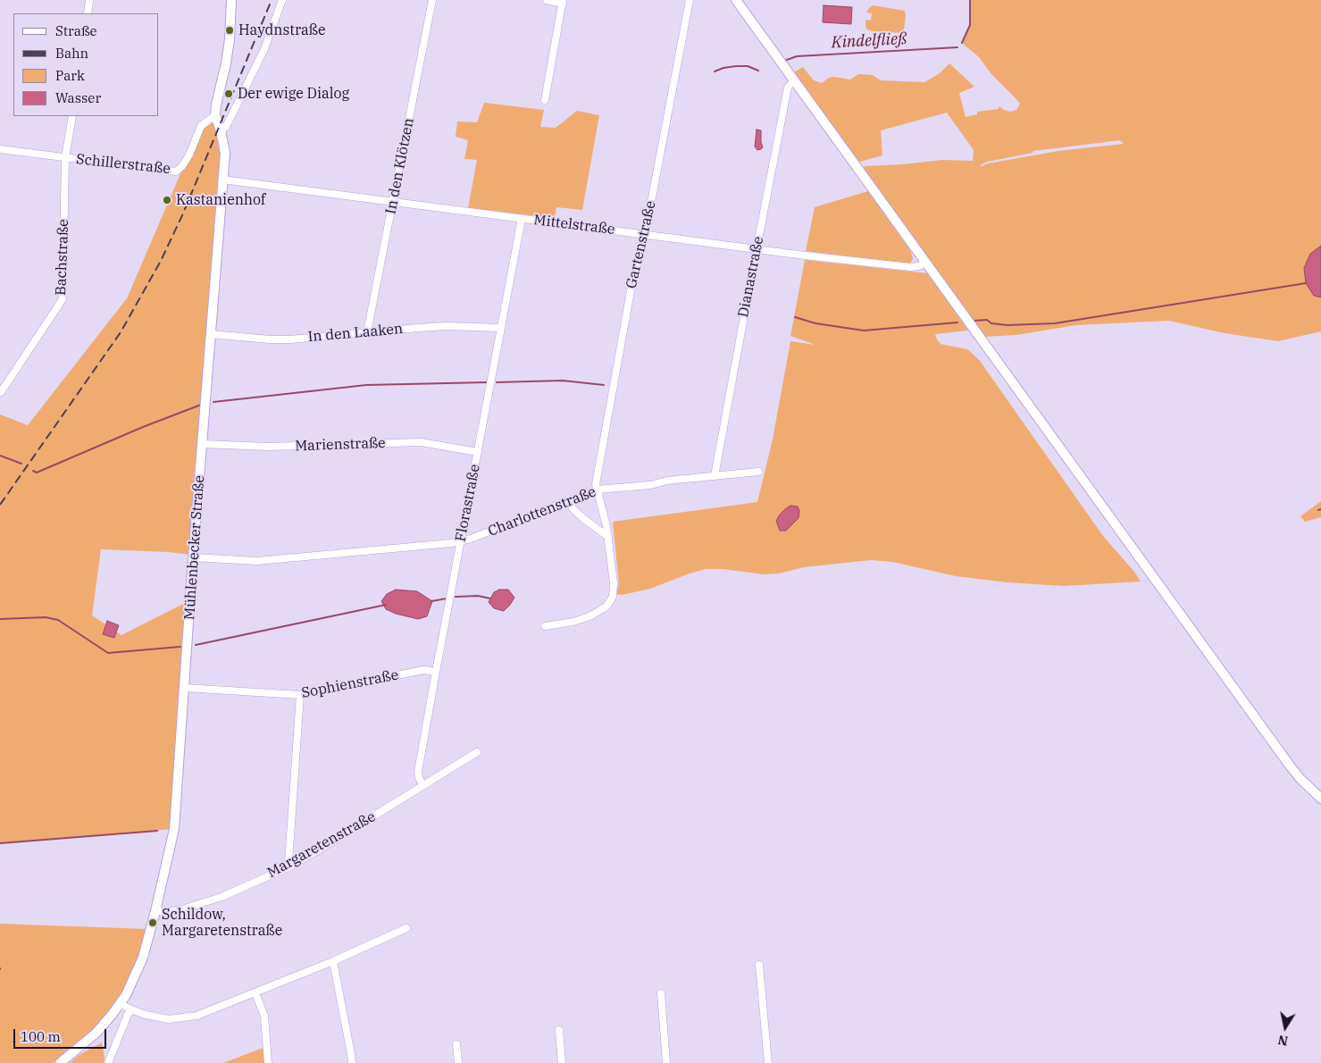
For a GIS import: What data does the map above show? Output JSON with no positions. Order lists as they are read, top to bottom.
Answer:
{
  "streets": {
    "main road": ["Mühlenbecker Straße"],
    "street": [
      "Schillerstraße",
      "In den Klötzen",
      "Mittelstraße",
      "Gartenstraße",
      "Bachstraße",
      "Dianastraße",
      "In den Laaken",
      "Marienstraße",
      "Florastraße",
      "Charlottenstraße",
      "Sophienstraße",
      "Margaretenstraße"
    ]
  },
  "crossings": [
    ["Schillerstraße", "Bachstraße"],
    ["Schillerstraße", "Mühlenbecker Straße"],
    ["In den Klötzen", "Mittelstraße"],
    ["In den Klötzen", "In den Laaken"],
    ["Mittelstraße", "Gartenstraße"],
    ["Mittelstraße", "Dianastraße"],
    ["Mittelstraße", "Florastraße"],
    ["Mittelstraße", "Mühlenbecker Straße"],
    ["Gartenstraße", "Charlottenstraße"],
    ["Dianastraße", "Charlottenstraße"],
    ["In den Laaken", "Florastraße"],
    ["In den Laaken", "Mühlenbecker Straße"],
    ["Marienstraße", "Florastraße"],
    ["Marienstraße", "Mühlenbecker Straße"],
    ["Florastraße", "Charlottenstraße"],
    ["Florastraße", "Sophienstraße"],
    ["Florastraße", "Margaretenstraße"],
    ["Charlottenstraße", "Mühlenbecker Straße"],
    ["Mühlenbecker Straße", "Sophienstraße"],
    ["Mühlenbecker Straße", "Margaretenstraße"]
  ],
  "water": ["Kindelfließ"],
  "places": [
    "Haydnstraße",
    "Der ewige Dialog",
    "Kastanienhof",
    "Schildow, Margaretenstraße"
  ],
  "legend": [
    "Straße",
    "Bahn",
    "Park",
    "Wasser"
  ],
  "scale_bar": "100 m",
  "north": "bottom"
}
